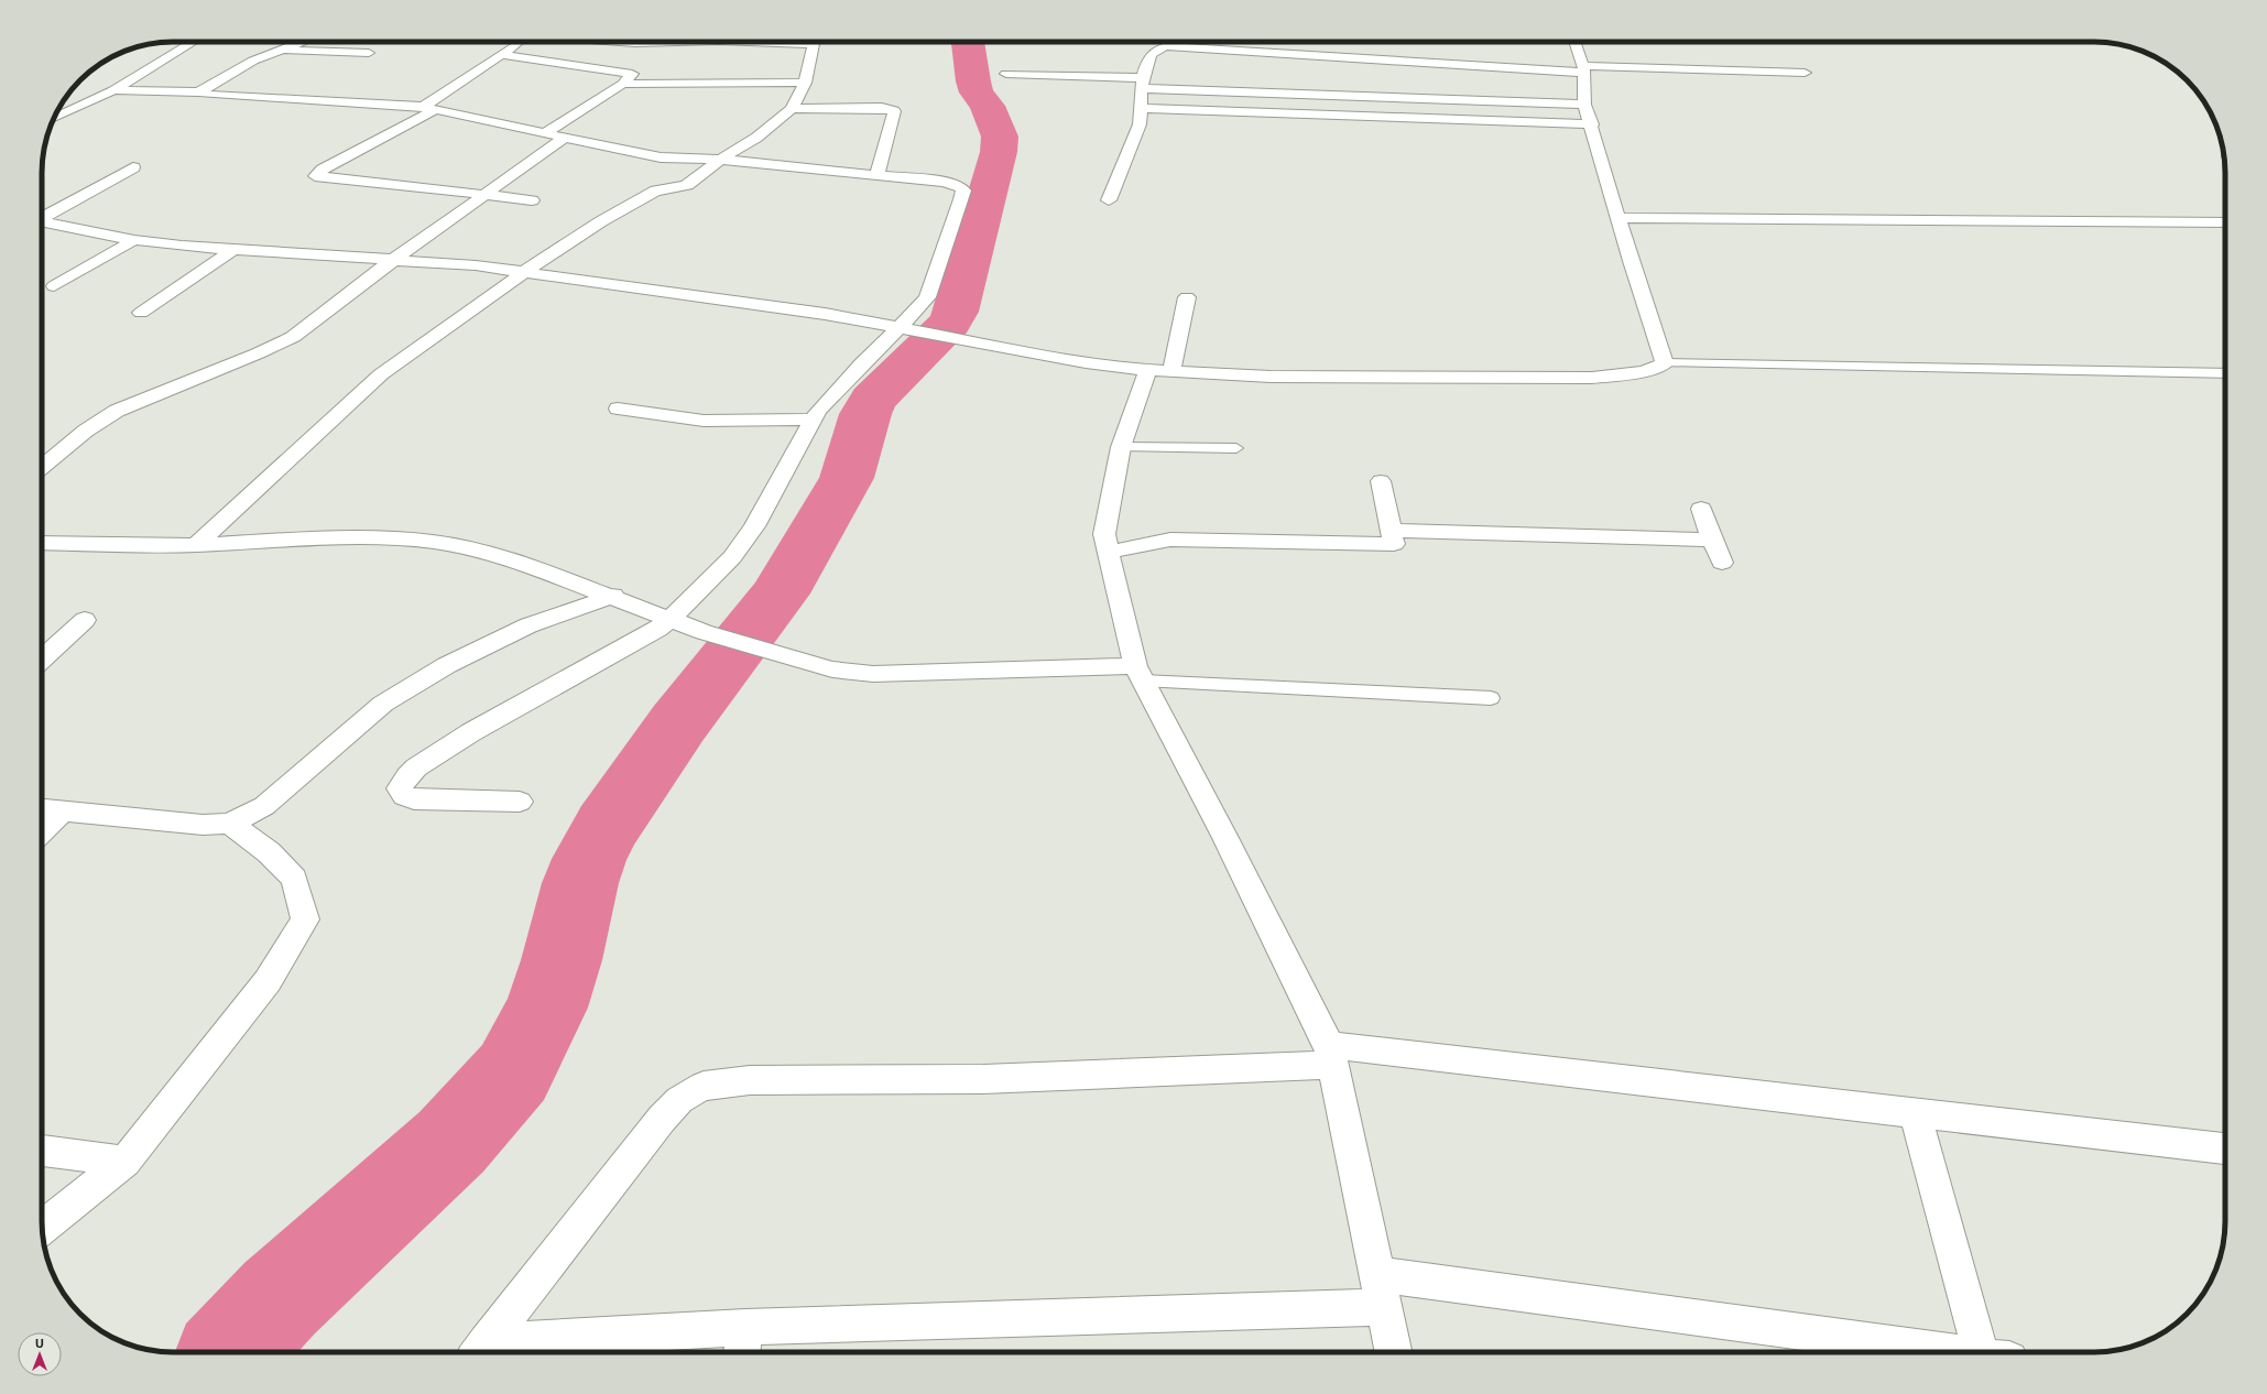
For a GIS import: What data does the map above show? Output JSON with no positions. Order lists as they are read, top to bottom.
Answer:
{
  "north": "top"
}
